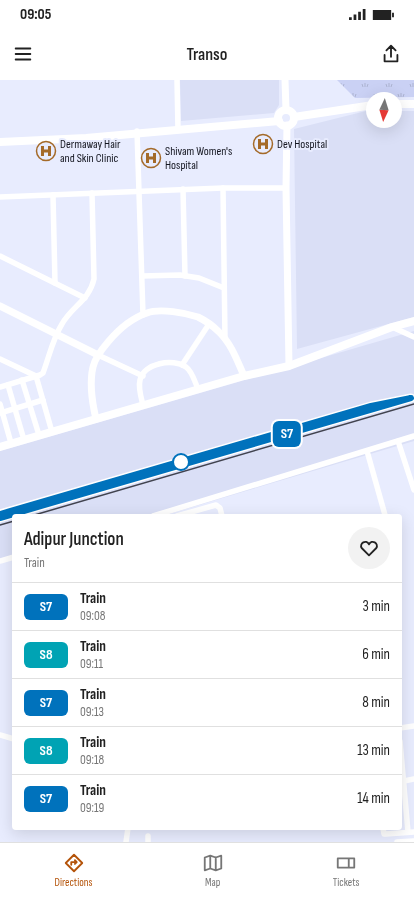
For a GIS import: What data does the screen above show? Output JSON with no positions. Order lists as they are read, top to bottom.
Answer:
{
  "places": {
    "hospital": ["Dev Hospital", "Dermaway Hair and Skin Clinic", "Shivam Women's Hospital"]
  },
  "north": "bottom",
  "page": {
    "status": "09:05",
    "header": "Transo",
    "on_map": "S7",
    "heading": ["Adipur Junction", "Train"],
    "list": [
      {
        "mark": "S7",
        "name": "Train",
        "note": "09:08",
        "value": "3 min"
      },
      {
        "mark": "S8",
        "name": "Train",
        "note": "09:11",
        "value": "6 min"
      },
      {
        "mark": "S7",
        "name": "Train",
        "note": "09:13",
        "value": "8 min"
      },
      {
        "mark": "S8",
        "name": "Train",
        "note": "09:18",
        "value": "13 min"
      },
      {
        "mark": "S7",
        "name": "Train",
        "note": "09:19",
        "value": "14 min"
      }
    ],
    "tabs": ["Directions", "Map", "Tickets"]
  }
}
